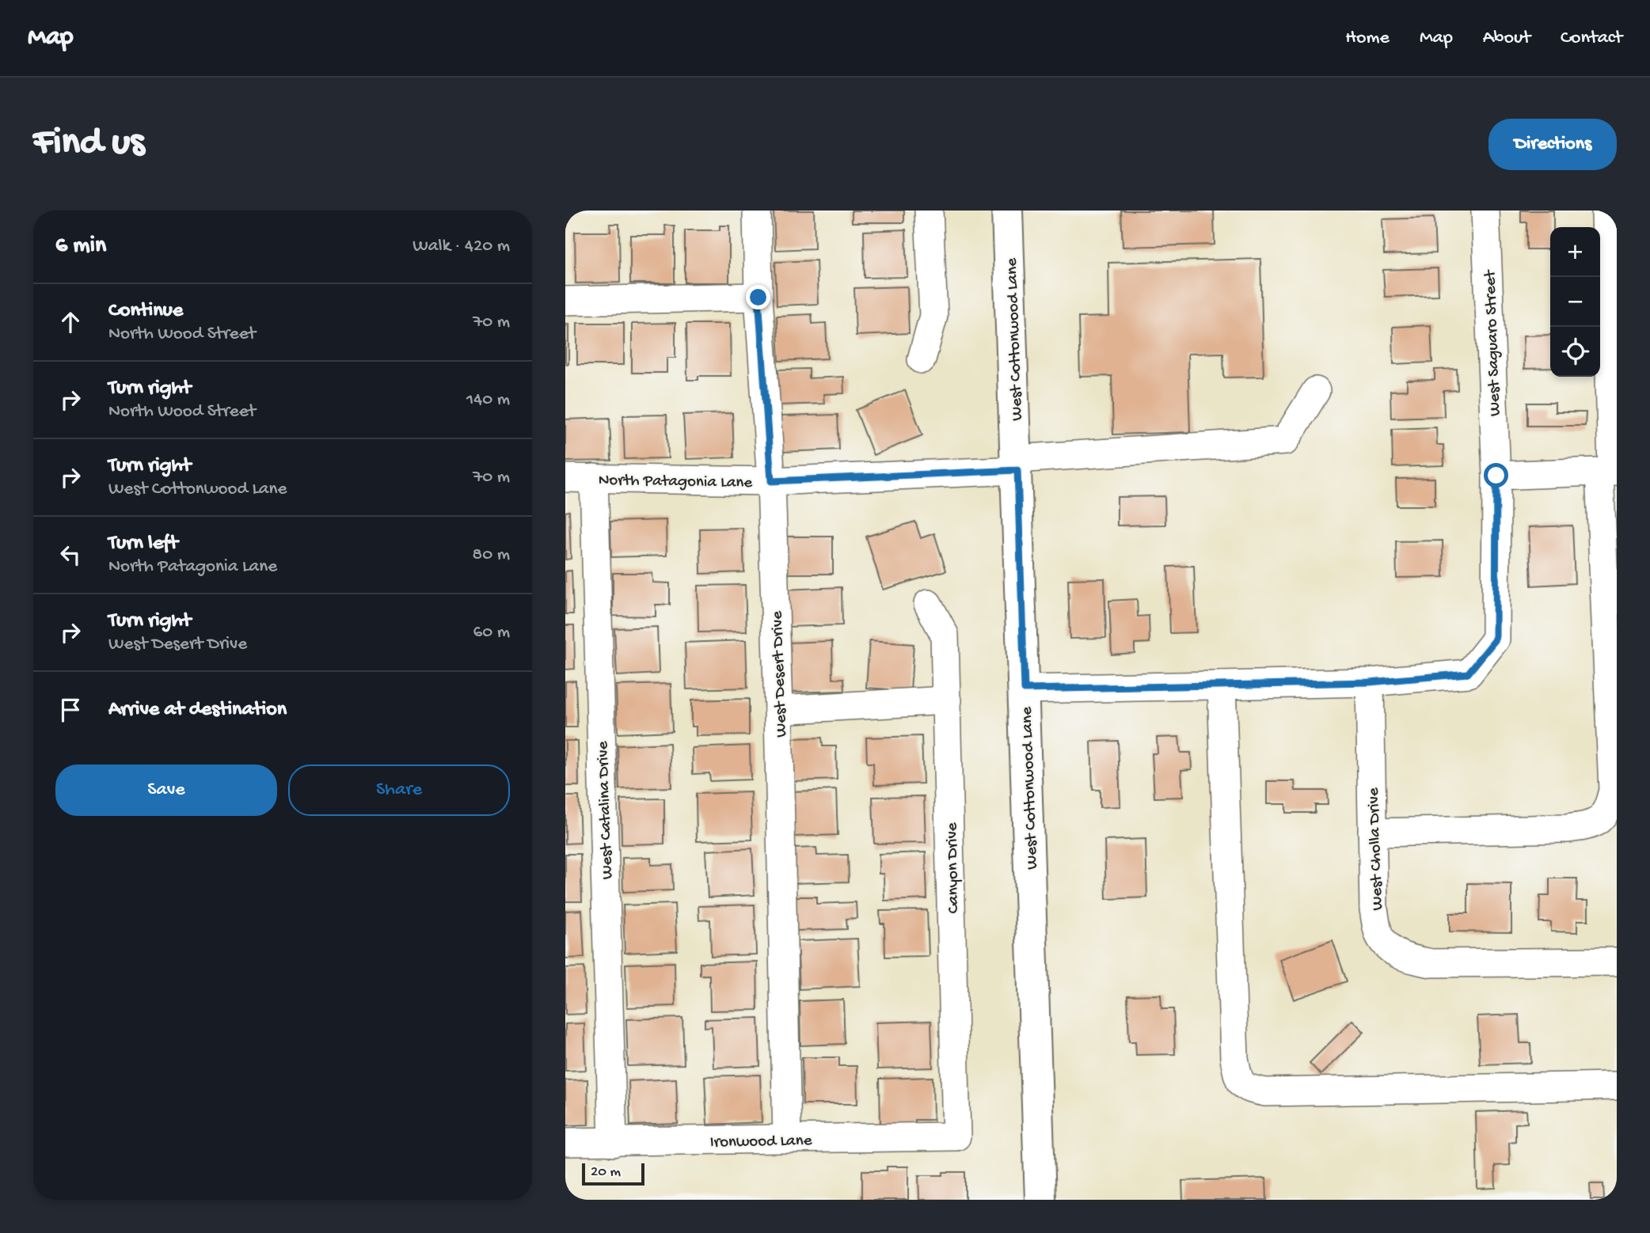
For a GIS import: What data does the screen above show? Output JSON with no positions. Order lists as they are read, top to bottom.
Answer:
{
  "streets": {
    "main road": ["West Cottonwood Lane"],
    "street": [
      "West Saguaro Street",
      "North Patagonia Lane",
      "West Desert Drive",
      "West Catalina Drive",
      "West Cholla Drive",
      "Canyon Drive",
      "Ironwood Lane"
    ]
  },
  "crossings": [
    ["West Cottonwood Lane", "West Saguaro Street"],
    ["West Cottonwood Lane", "North Patagonia Lane"],
    ["West Saguaro Street", "West Cholla Drive"],
    ["North Patagonia Lane", "West Desert Drive"],
    ["North Patagonia Lane", "West Catalina Drive"],
    ["West Desert Drive", "Ironwood Lane"],
    ["West Catalina Drive", "Ironwood Lane"],
    ["Canyon Drive", "Ironwood Lane"]
  ],
  "scale_bar": "20 m",
  "page": {
    "header": "Map",
    "nav": [
      "Home",
      "Map",
      "About",
      "Contact"
    ],
    "buttons": [
      "Directions",
      ["Save", "Share"]
    ],
    "title": "Find us",
    "heading": ["6 min", "Walk · 420 m"],
    "map_buttons": ["+", "−"],
    "list": [
      ["Continue", "North Wood Street", "70 m"],
      ["Turn right", "North Wood Street", "140 m"],
      ["Turn right", "West Cottonwood Lane", "70 m"],
      ["Turn left", "North Patagonia Lane", "80 m"],
      ["Turn right", "West Desert Drive", "60 m"],
      "Arrive at destination"
    ],
    "scale": "20 m"
  }
}
